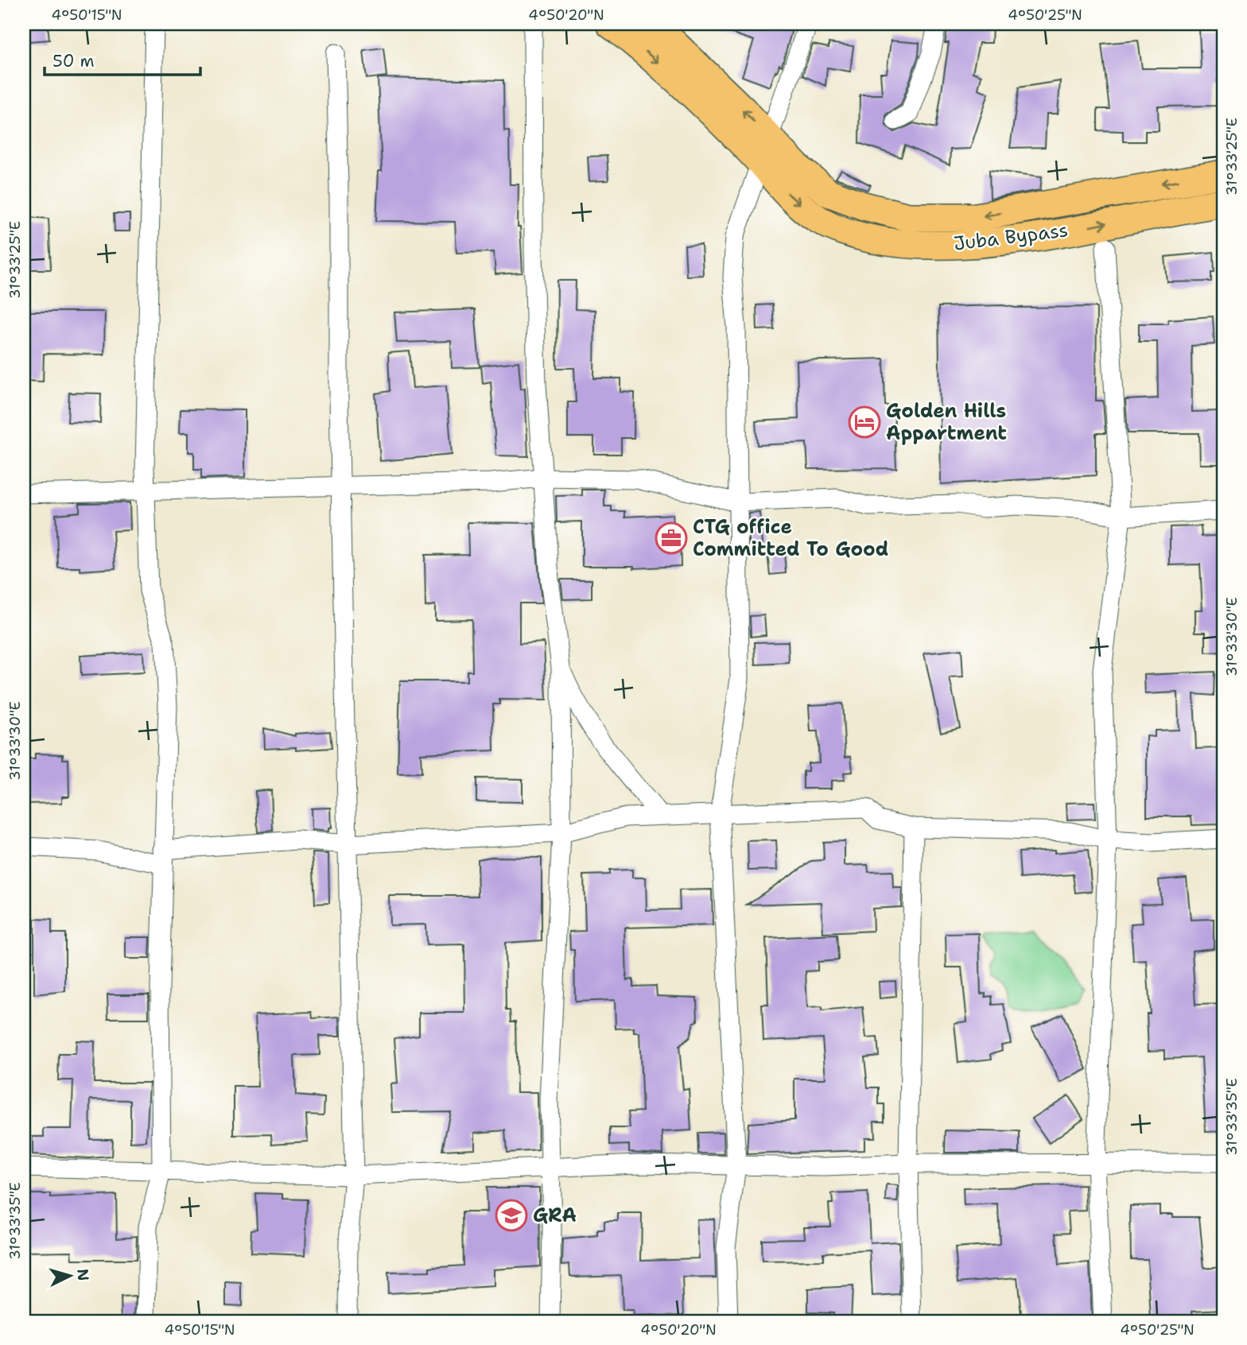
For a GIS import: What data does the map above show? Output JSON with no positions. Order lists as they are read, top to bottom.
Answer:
{
  "streets": {
    "main road": ["Juba Bypass"]
  },
  "places": {
    "hotel": ["Golden Hills Appartment"],
    "office": ["CTG office Committed To Good"],
    "school or university": ["GRA"]
  },
  "scale_bar": "50 m",
  "north": "right",
  "coordinates": [
    "4°50'15\"N",
    "4°50'20\"N",
    "4°50'25\"N",
    "31°33'25\"E",
    "31°33'30\"E",
    "31°33'35\"E"
  ]
}
